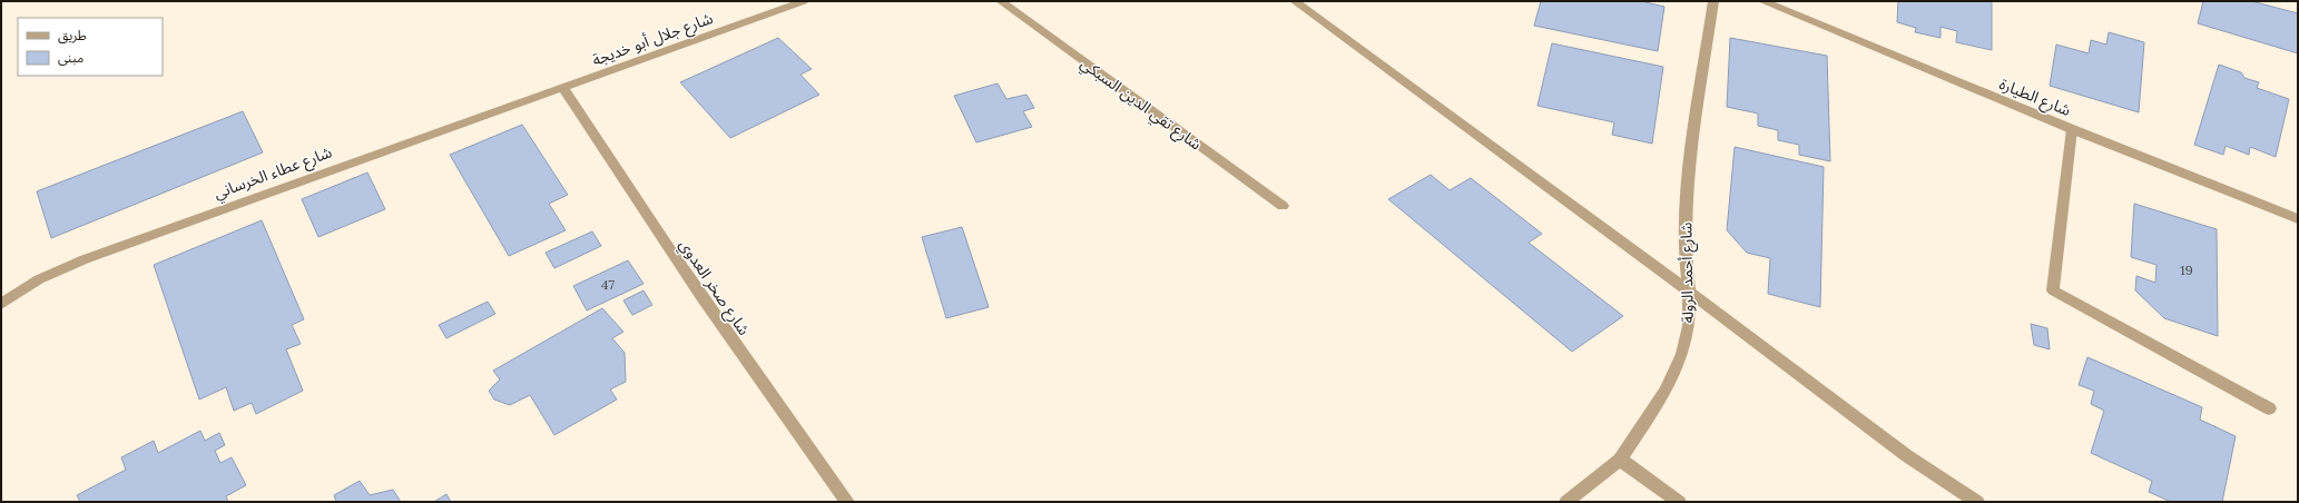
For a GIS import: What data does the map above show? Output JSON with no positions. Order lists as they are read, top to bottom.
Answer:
{
  "streets": {
    "street": [
      "شارع جلال أبو خديجة",
      "شارع الطيارة",
      "شارع تقي الدين السبكي",
      "شارع عطاء الخرساني",
      "شارع أحمد الرولة",
      "شارع صخر العدوي"
    ]
  },
  "crossings": [
    ["شارع جلال أبو خديجة", "شارع عطاء الخرساني"],
    ["شارع جلال أبو خديجة", "شارع صخر العدوي"],
    ["شارع عطاء الخرساني", "شارع صخر العدوي"]
  ],
  "house_numbers": ["19", "47"],
  "legend": ["طريق", "مبنى"]
}
